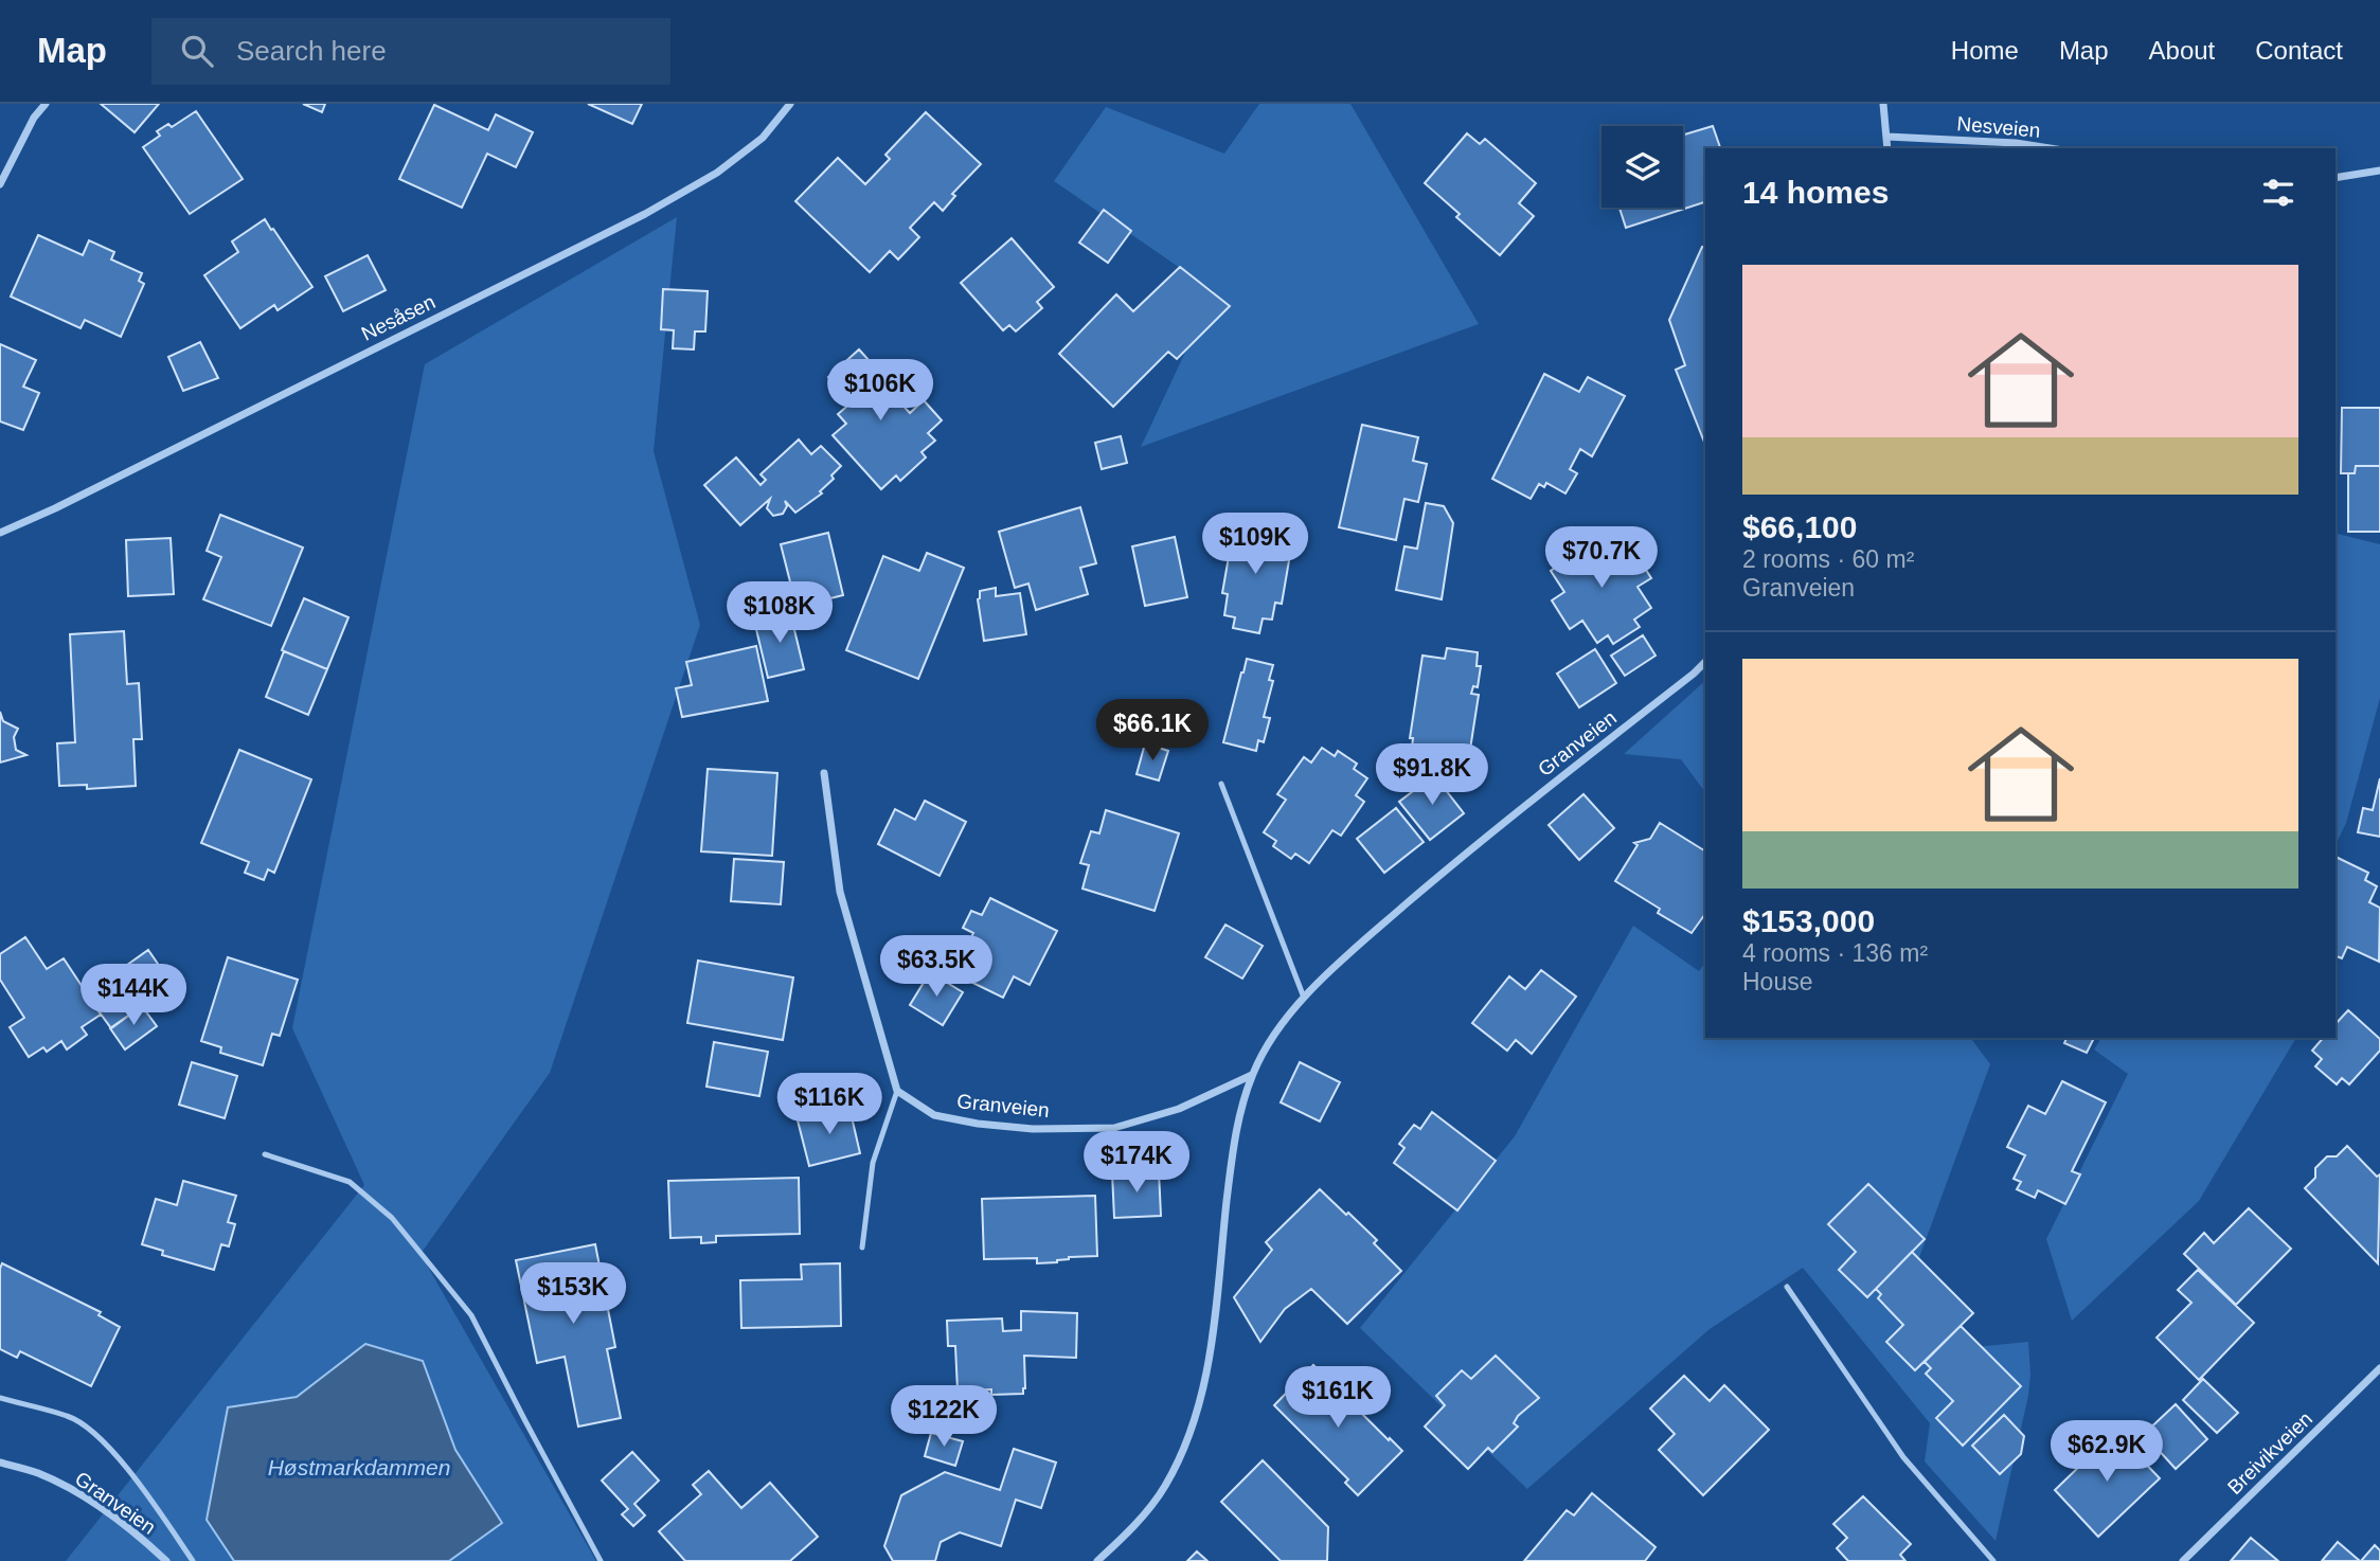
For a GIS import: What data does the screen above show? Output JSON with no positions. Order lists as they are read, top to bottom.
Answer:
{
  "streets": {
    "street": [
      "Nesveien",
      "Nesåsen",
      "Granveien",
      "Breivikveien"
    ]
  },
  "water": ["Høstmarkdammen"],
  "page": {
    "header": "Map",
    "search": "Search here",
    "nav": [
      "Home",
      "Map",
      "About",
      "Contact"
    ],
    "heading": "14 homes",
    "list": [
      {
        "name": "$66,100",
        "note": "2 rooms · 60 m² · Granveien"
      },
      {
        "name": "$153,000",
        "note": "4 rooms · 136 m² · House"
      }
    ],
    "price": [
      "$106K",
      "$109K",
      "$70.7K",
      "$108K",
      "$66.1K",
      "$91.8K",
      "$63.5K",
      "$144K",
      "$116K",
      "$174K",
      "$153K",
      "$161K",
      "$122K",
      "$62.9K"
    ]
  }
}
